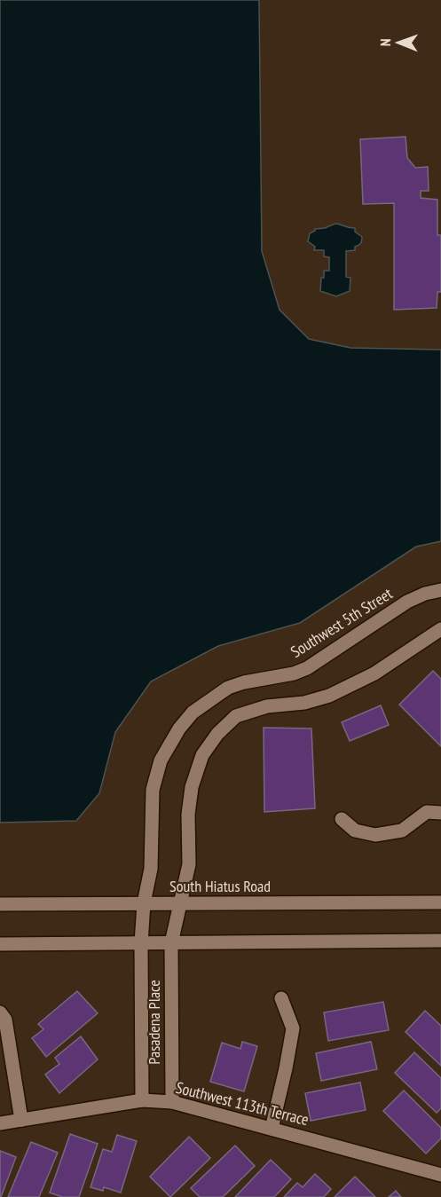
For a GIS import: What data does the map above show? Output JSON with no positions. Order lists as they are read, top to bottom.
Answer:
{
  "streets": {
    "street": [
      "Southwest 5th Street",
      "South Hiatus Road",
      "Pasadena Place",
      "Southwest 113th Terrace"
    ]
  },
  "crossings": [
    ["Southwest 5th Street", "South Hiatus Road"],
    ["Southwest 5th Street", "Pasadena Place"],
    ["Pasadena Place", "Southwest 113th Terrace"]
  ],
  "north": "left"
}
